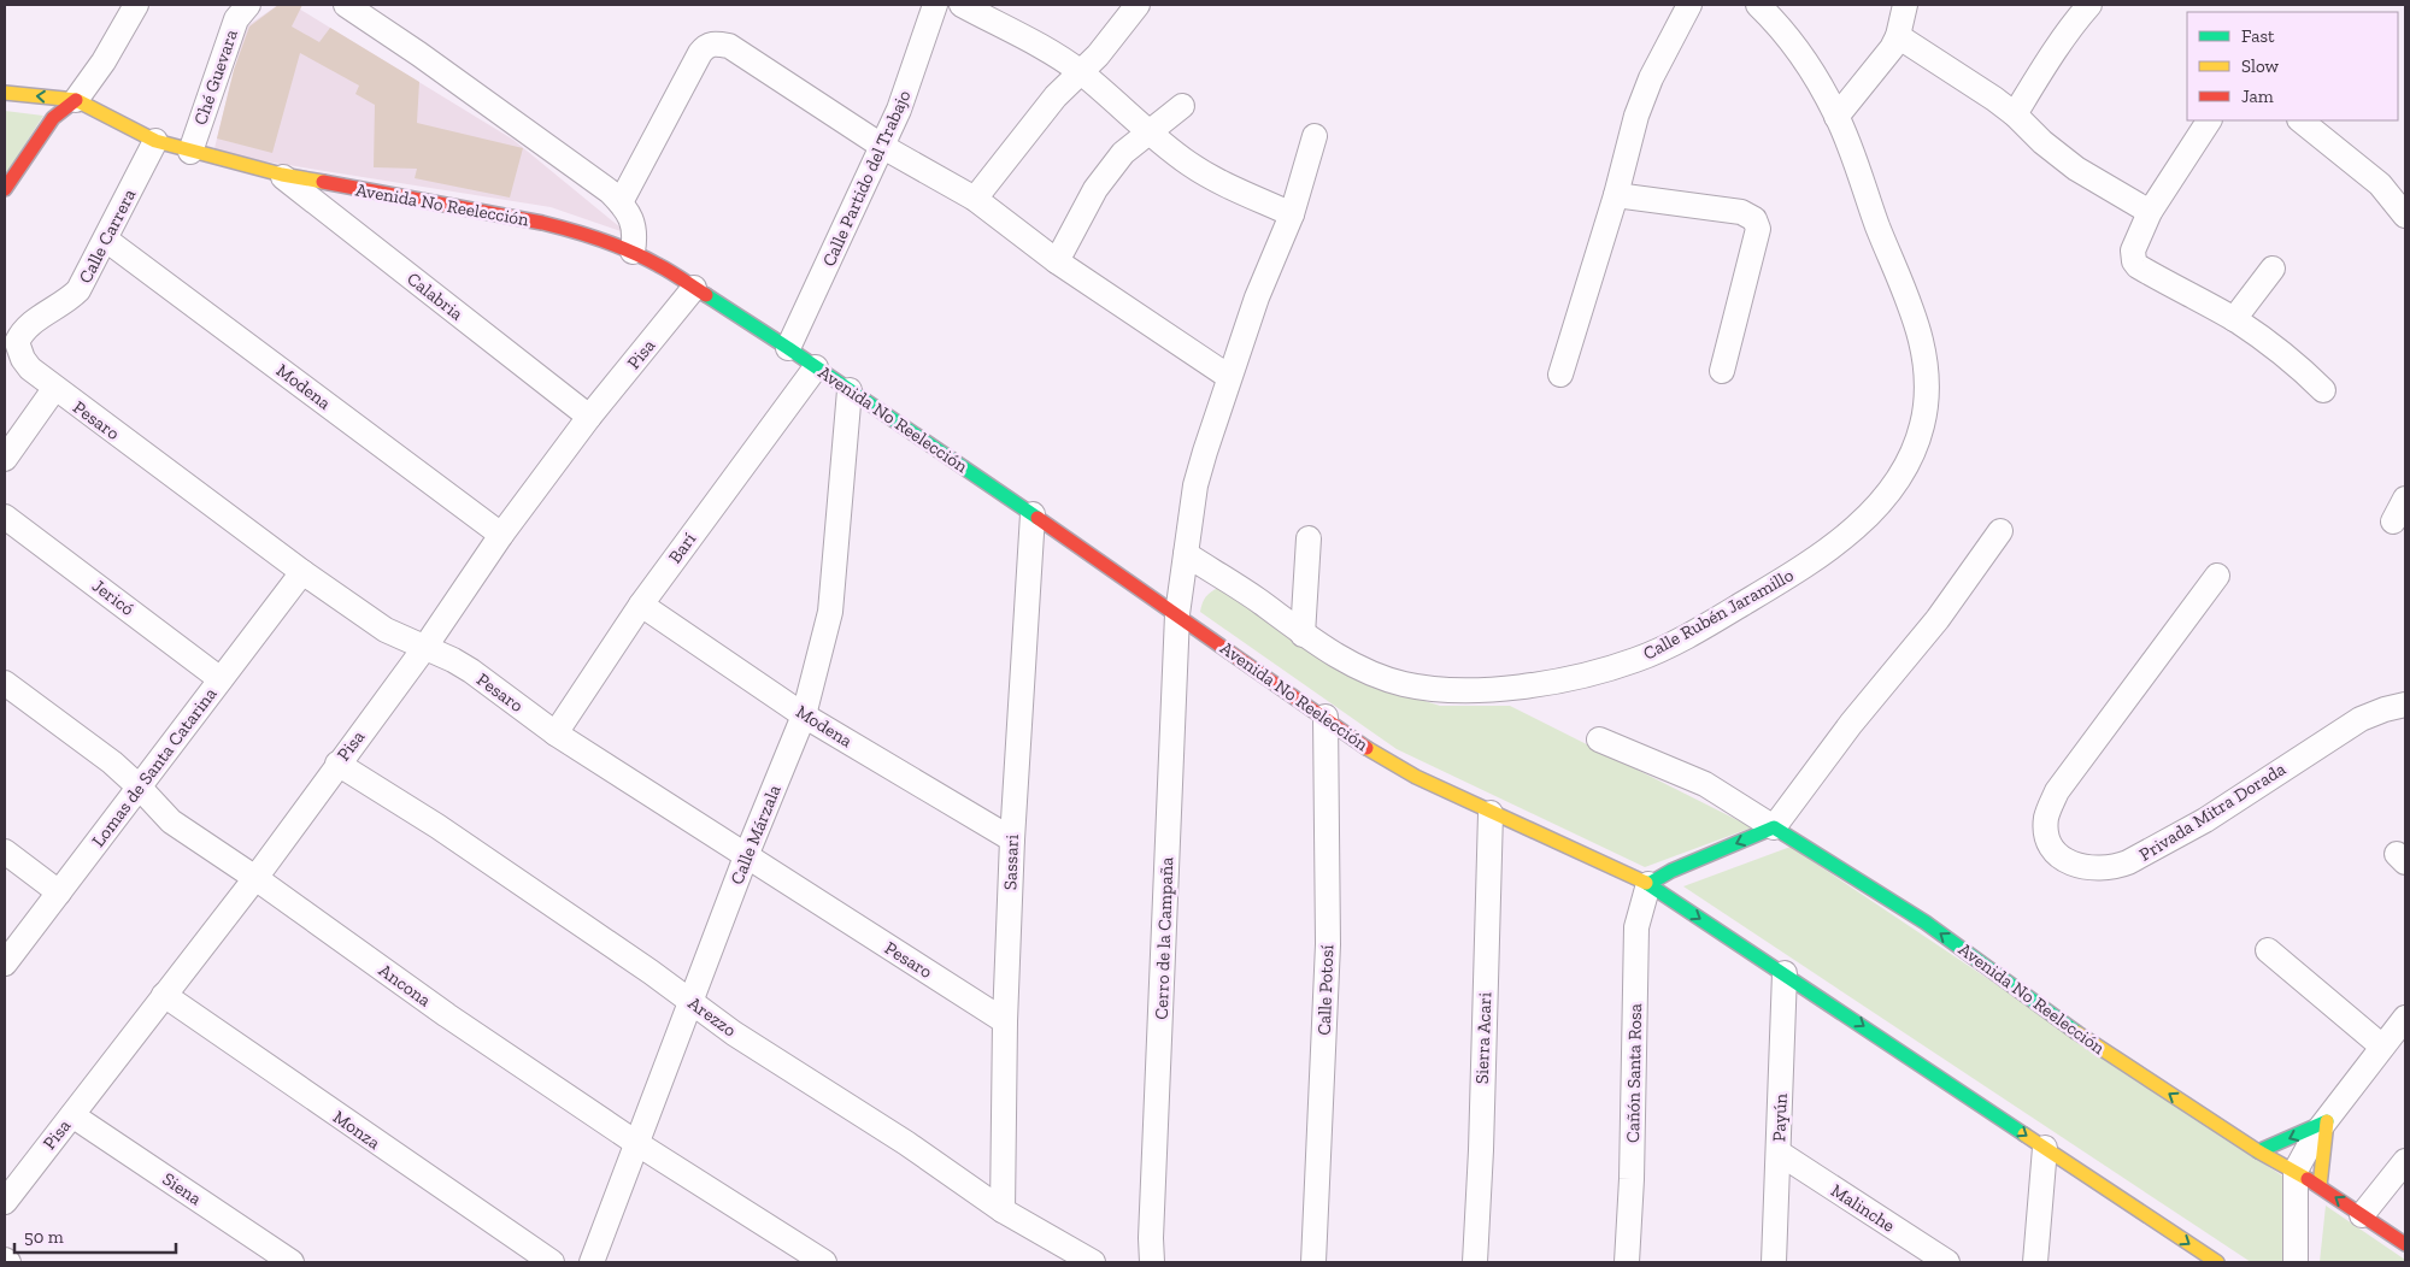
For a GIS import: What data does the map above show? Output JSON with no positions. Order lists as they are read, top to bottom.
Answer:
{
  "streets": {
    "street": [
      "Ché Guevara",
      "Calle Partido del Trabajo",
      "Avenida No Reelección",
      "Calle Carrera",
      "Calabria",
      "Pisa",
      "Modena",
      "Pesaro",
      "Barí",
      "Jericó",
      "Calle Rubén Jaramillo",
      "Lomas de Santa Catarina",
      "Privada Mitra Dorada",
      "Calle Márzala",
      "Sassari",
      "Cerro de la Campaña",
      "Ancona",
      "Calle Potosí",
      "Arezzo",
      "Sierra Acari",
      "Cañón Santa Rosa",
      "Payún",
      "Monza",
      "Siena",
      "Malinche"
    ]
  },
  "crossings": [
    ["Ché Guevara", "Avenida No Reelección"],
    ["Calle Partido del Trabajo", "Avenida No Reelección"],
    ["Avenida No Reelección", "Calle Carrera"],
    ["Avenida No Reelección", "Calabria"],
    ["Avenida No Reelección", "Pisa"],
    ["Avenida No Reelección", "Barí"],
    ["Avenida No Reelección", "Calle Márzala"],
    ["Avenida No Reelección", "Sassari"],
    ["Avenida No Reelección", "Cerro de la Campaña"],
    ["Avenida No Reelección", "Calle Potosí"],
    ["Avenida No Reelección", "Sierra Acari"],
    ["Avenida No Reelección", "Cañón Santa Rosa"],
    ["Avenida No Reelección", "Payún"],
    ["Calle Carrera", "Modena"],
    ["Calle Carrera", "Pesaro"],
    ["Calabria", "Pisa"],
    ["Pisa", "Modena"],
    ["Pisa", "Pesaro"],
    ["Pisa", "Ancona"],
    ["Pisa", "Arezzo"],
    ["Pisa", "Monza"],
    ["Pisa", "Siena"],
    ["Modena", "Barí"],
    ["Modena", "Calle Márzala"],
    ["Modena", "Sassari"],
    ["Pesaro", "Barí"],
    ["Pesaro", "Lomas de Santa Catarina"],
    ["Pesaro", "Calle Márzala"],
    ["Pesaro", "Sassari"],
    ["Jericó", "Lomas de Santa Catarina"],
    ["Lomas de Santa Catarina", "Ancona"],
    ["Calle Márzala", "Ancona"],
    ["Calle Márzala", "Arezzo"],
    ["Sassari", "Arezzo"],
    ["Payún", "Malinche"]
  ],
  "legend": ["Fast", "Slow", "Jam"],
  "scale_bar": "50 m"
}
